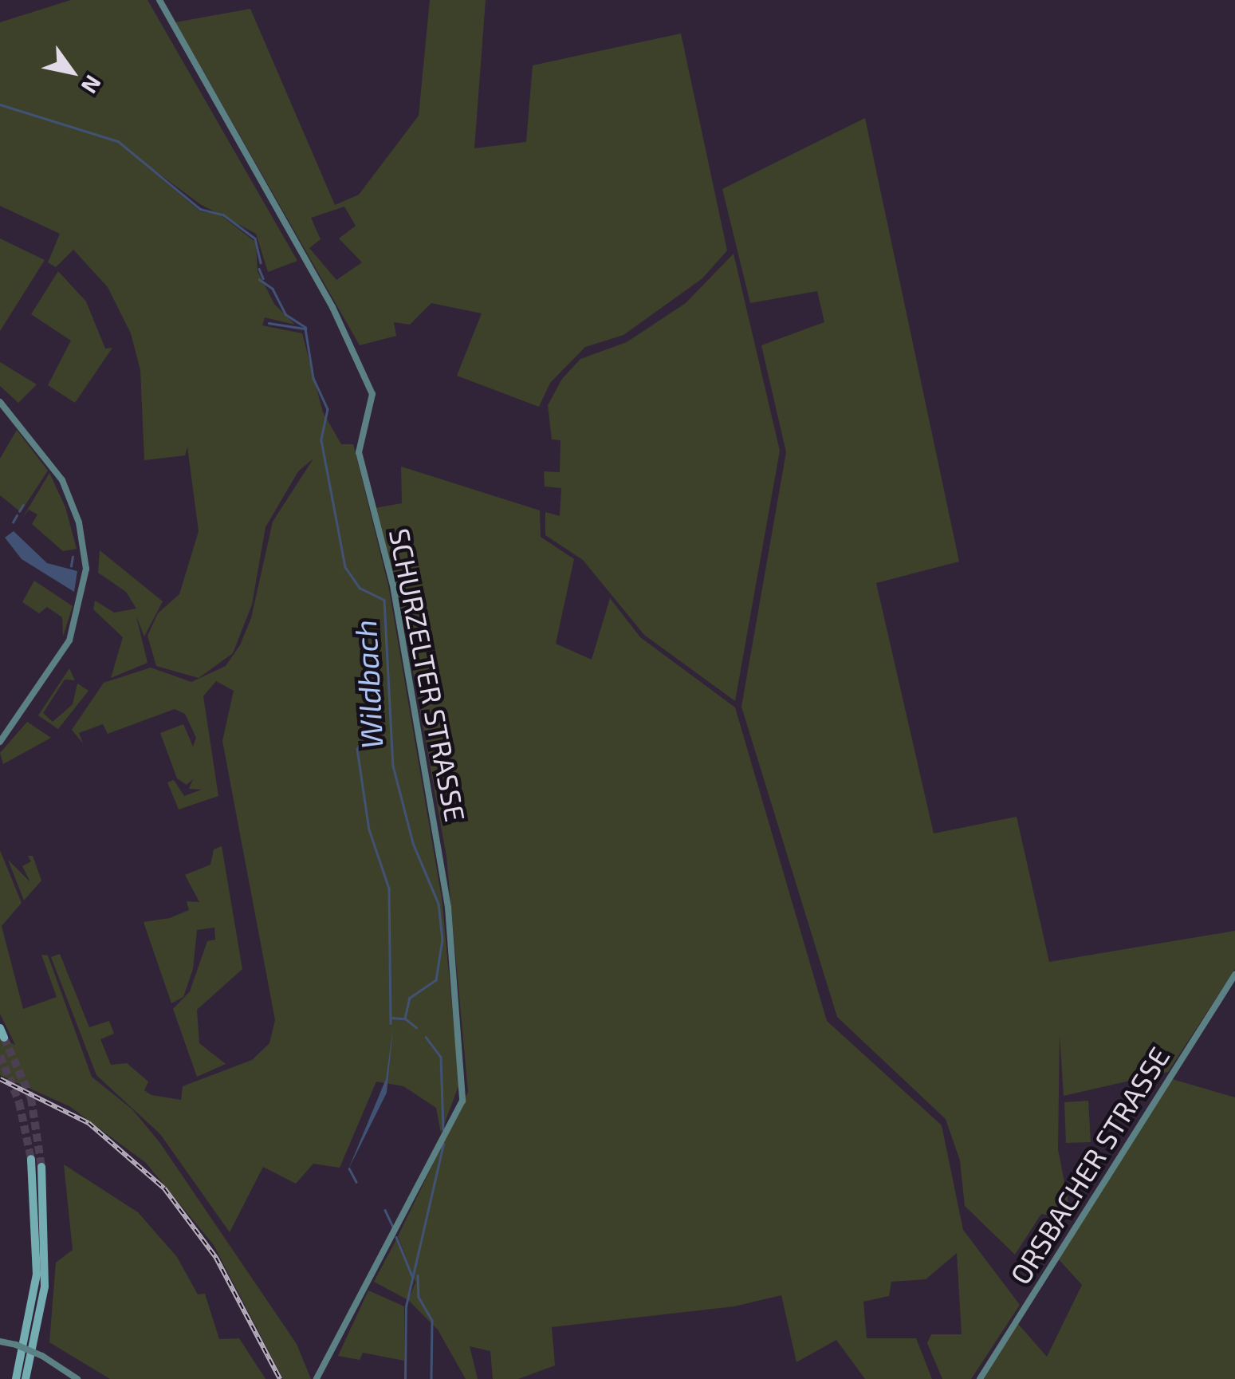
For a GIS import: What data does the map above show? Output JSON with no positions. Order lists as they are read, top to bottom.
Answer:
{
  "streets": {
    "street": ["SCHURZELTER STRASSE", "ORSBACHER STRASSE"]
  },
  "water": ["Wildbach"],
  "north": "bottom right"
}
